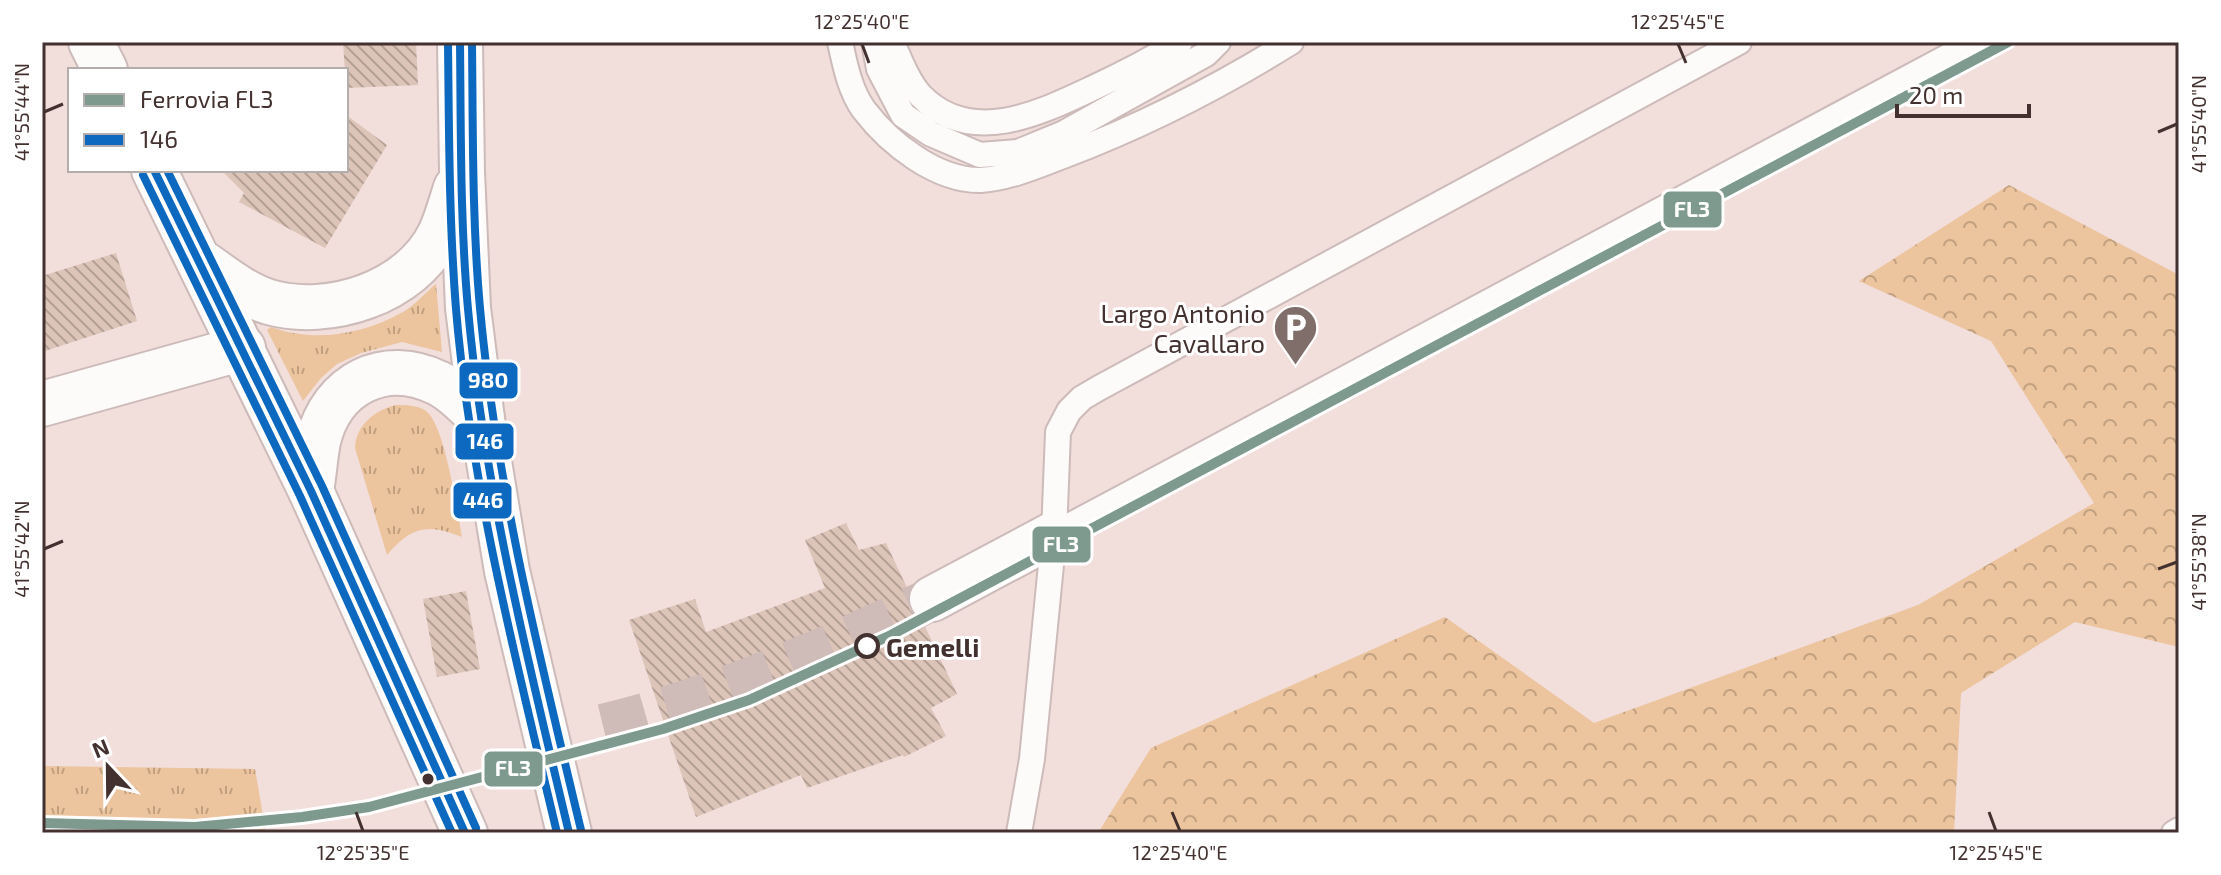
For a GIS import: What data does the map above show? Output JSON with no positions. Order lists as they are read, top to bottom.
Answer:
{
  "places": {
    "parking": ["Largo Antonio Cavallaro"],
    "other": ["Gemelli"]
  },
  "lines": [
    "rail line FL3",
    "transit line 146",
    "transit line 446",
    "transit line 980"
  ],
  "legend": ["Ferrovia FL3", "146"],
  "scale_bar": "20 m",
  "north": "top",
  "coordinates": [
    "12°25'40\"E",
    "12°25'45\"E",
    "41°55'44\"N",
    "41°55'40\"N",
    "41°55'42\"N",
    "41°55'38\"N",
    "12°25'35\"E"
  ]
}
